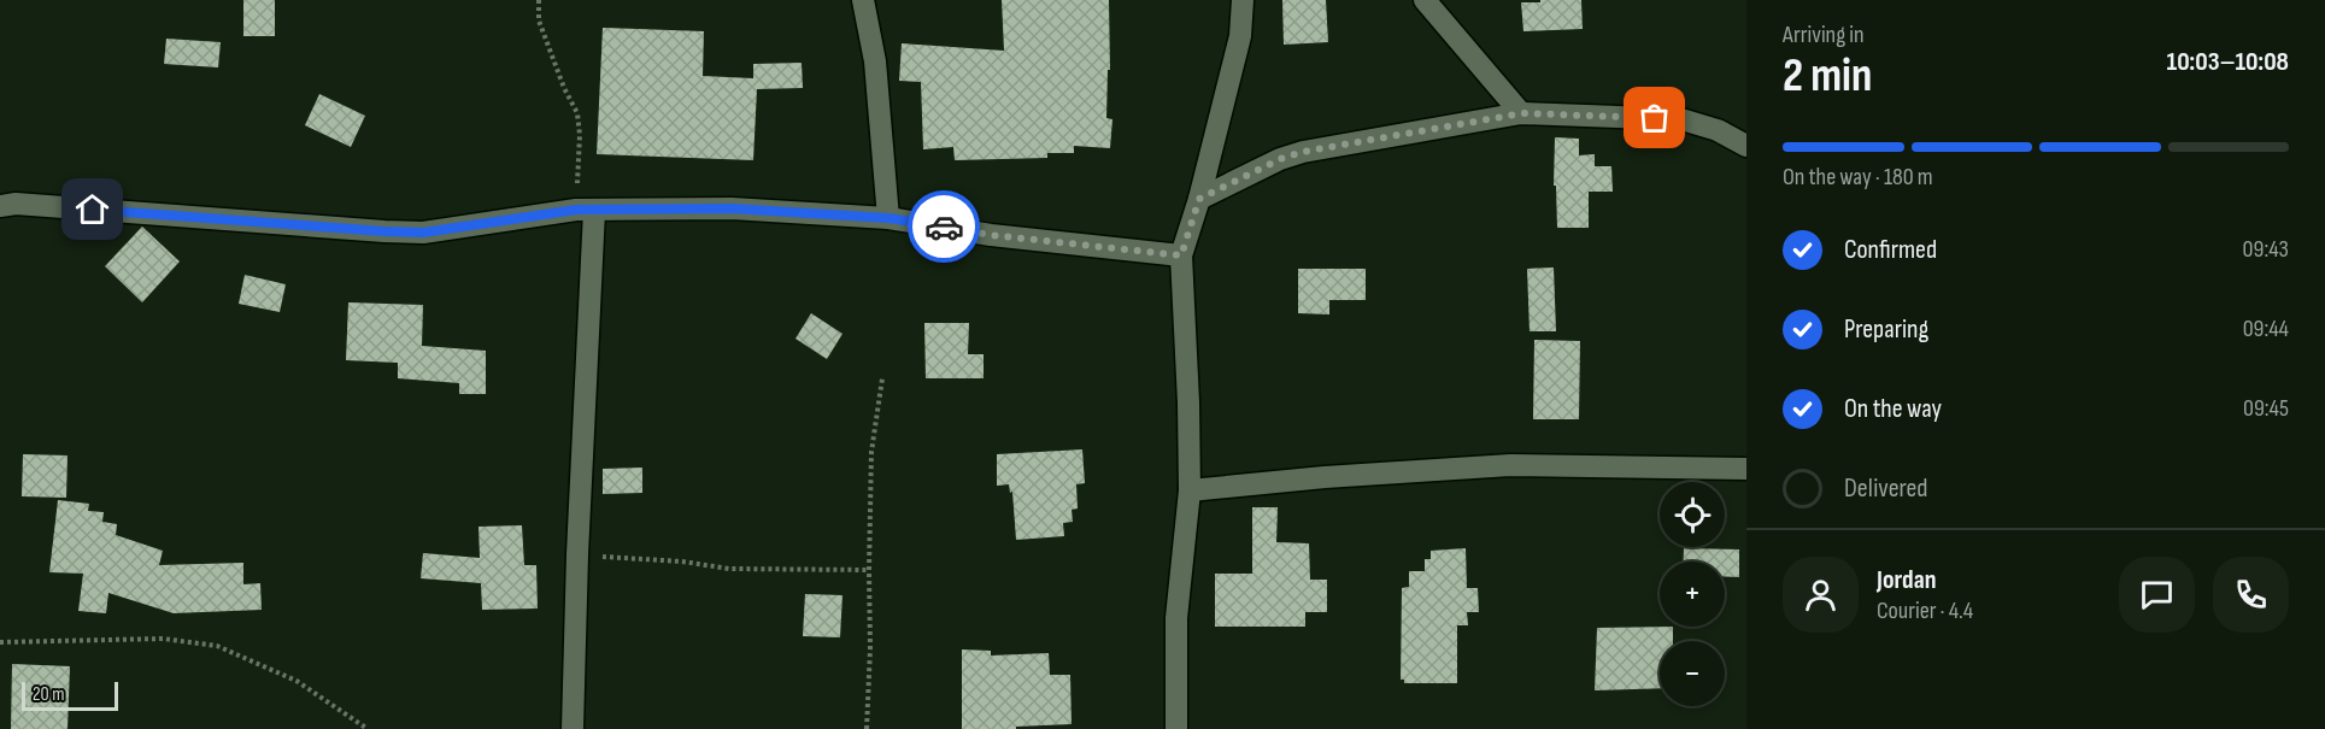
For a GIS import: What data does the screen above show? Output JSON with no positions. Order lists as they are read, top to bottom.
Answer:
{
  "scale_bar": "20 m",
  "page": {
    "heading": ["2 min", "Arriving in", "10:03–10:08"],
    "panel": ["Jordan", "Courier · 4.4"],
    "bar": "On the way · 180 m",
    "list": [
      ["Confirmed", "09:43"],
      ["Preparing", "09:44"],
      ["On the way", "09:45"],
      "Delivered"
    ],
    "map_buttons": ["+", "−"],
    "scale": "20 m"
  }
}
